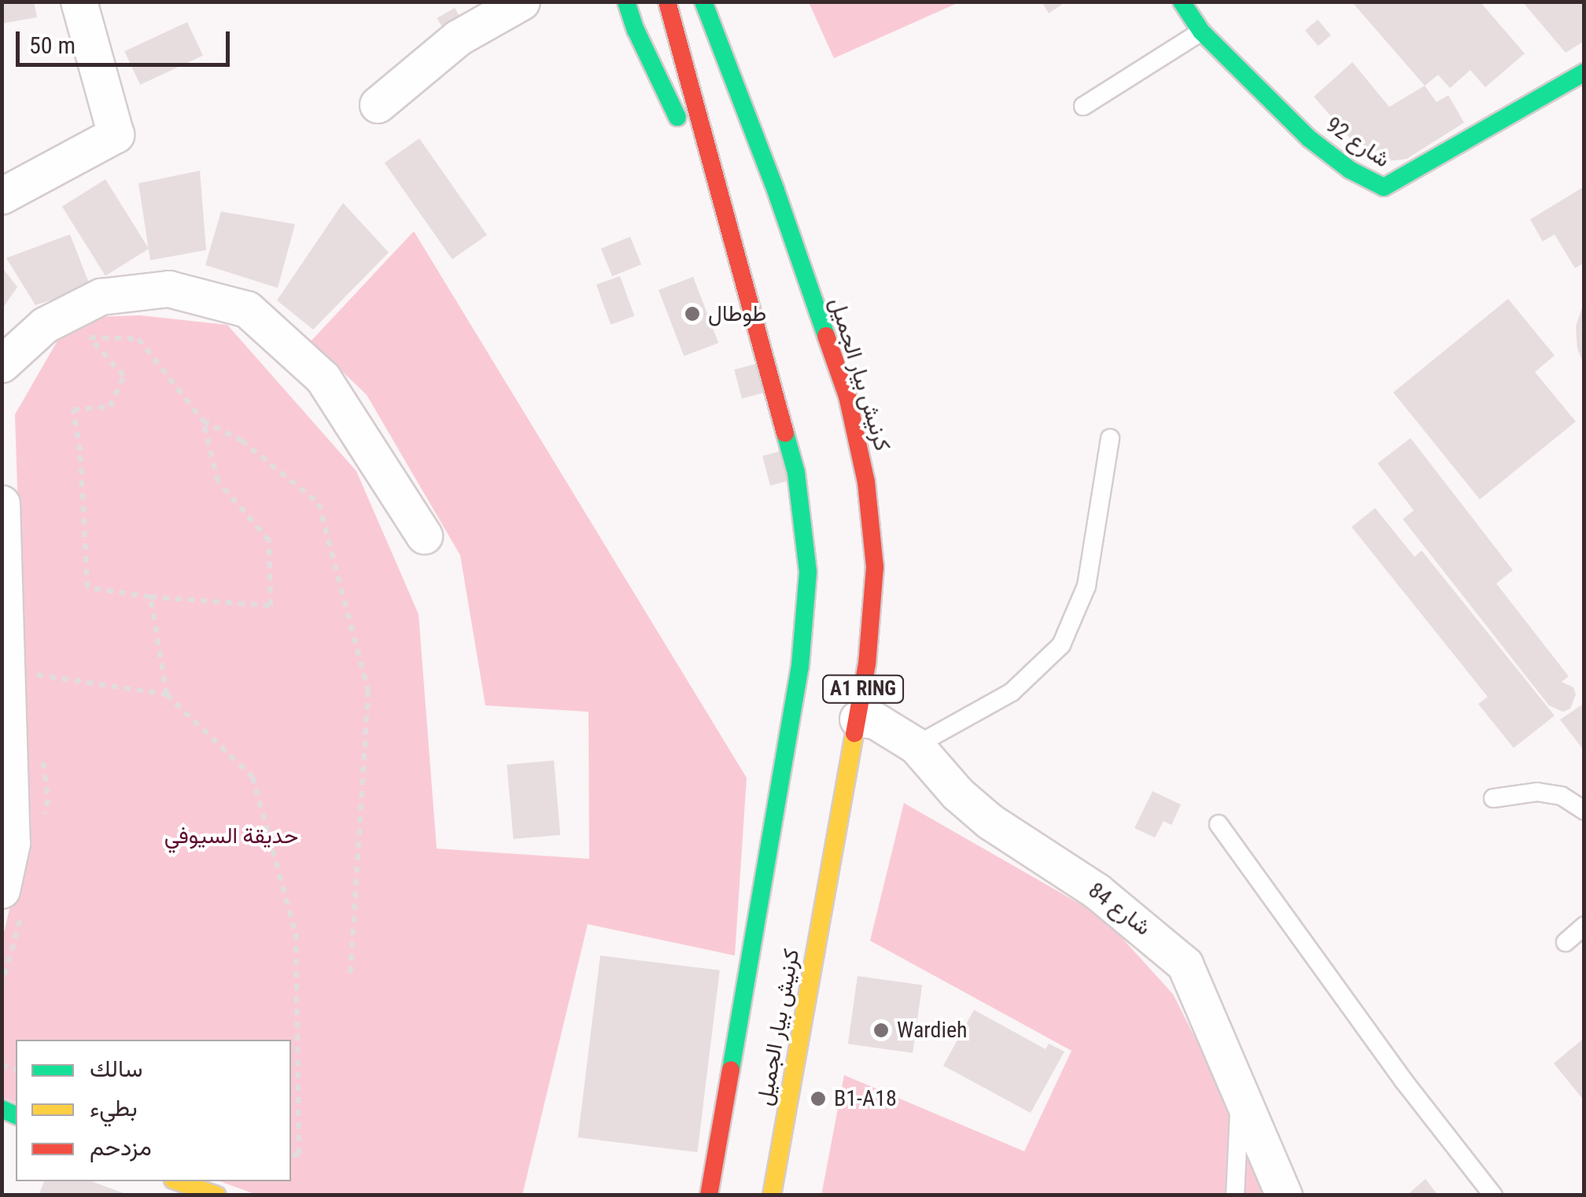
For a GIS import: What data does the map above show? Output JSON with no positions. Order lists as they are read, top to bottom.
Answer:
{
  "streets": {
    "main road": ["شارع 92", "كرنيش بيار الجميل", "A1 RING"],
    "street": ["شارع 84"]
  },
  "crossings": [
    ["كرنيش بيار الجميل", "شارع 84"]
  ],
  "parks": ["حديقة السيوفي"],
  "places": ["طوطال", "Wardieh", "B1-A18"],
  "legend": ["سالك", "بطيء", "مزدحم"],
  "scale_bar": "50 m"
}
